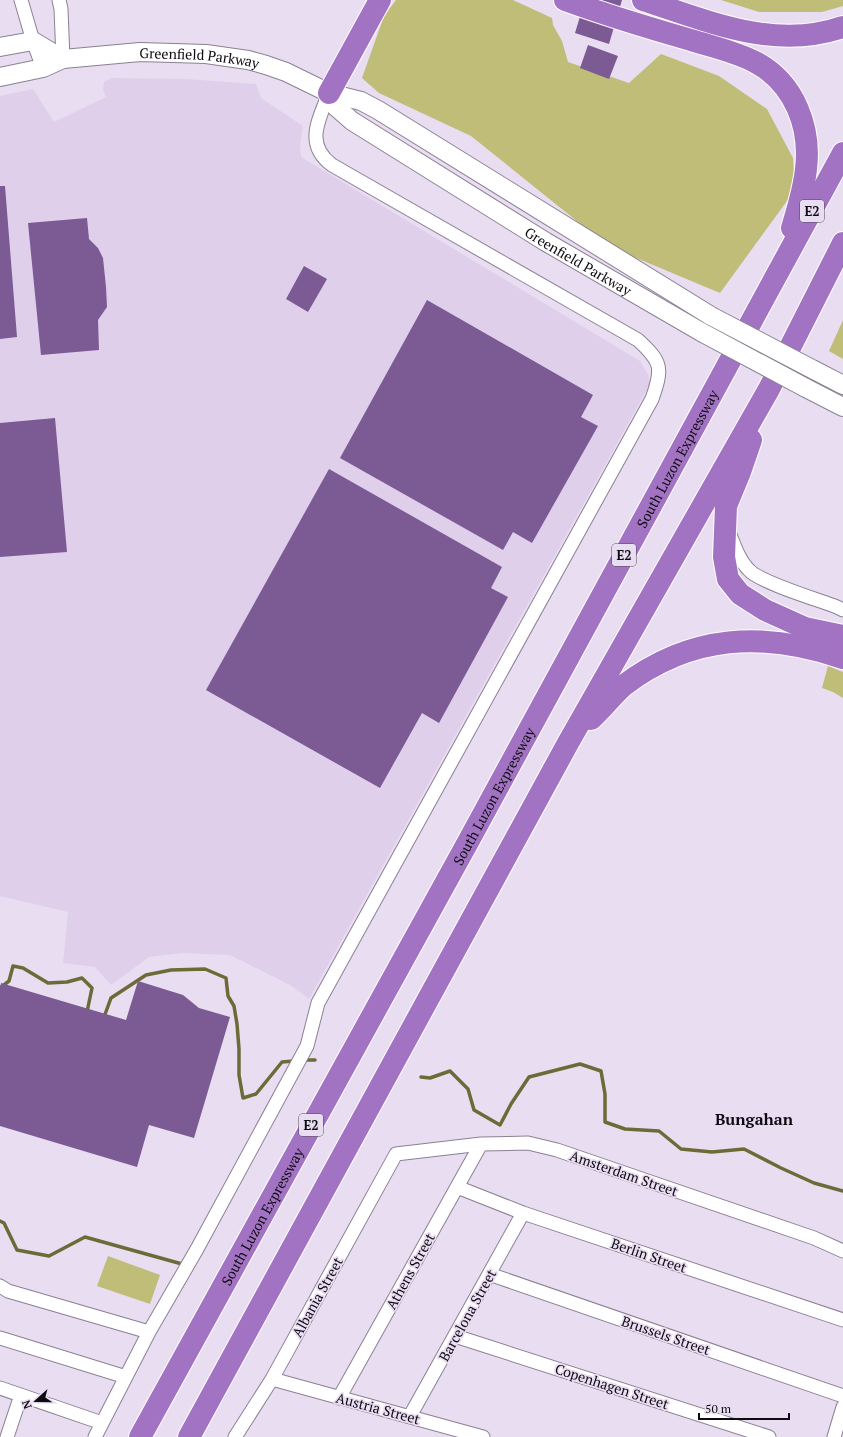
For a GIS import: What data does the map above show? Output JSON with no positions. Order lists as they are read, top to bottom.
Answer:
{
  "streets": {
    "highway": ["E2", "South Luzon Expressway"],
    "main road": ["Greenfield Parkway"],
    "street": [
      "Amsterdam Street",
      "Berlin Street",
      "Athens Street",
      "Albania Street",
      "Barcelona Street",
      "Brussels Street",
      "Copenhagen Street",
      "Austria Street"
    ]
  },
  "crossings": [
    ["Amsterdam Street", "Athens Street"],
    ["Amsterdam Street", "Albania Street"],
    ["Berlin Street", "Athens Street"],
    ["Berlin Street", "Barcelona Street"],
    ["Athens Street", "Austria Street"],
    ["Albania Street", "Austria Street"],
    ["Barcelona Street", "Brussels Street"],
    ["Barcelona Street", "Copenhagen Street"],
    ["Barcelona Street", "Austria Street"]
  ],
  "districts": ["Bungahan"],
  "scale_bar": "50 m",
  "north": "left"
}
